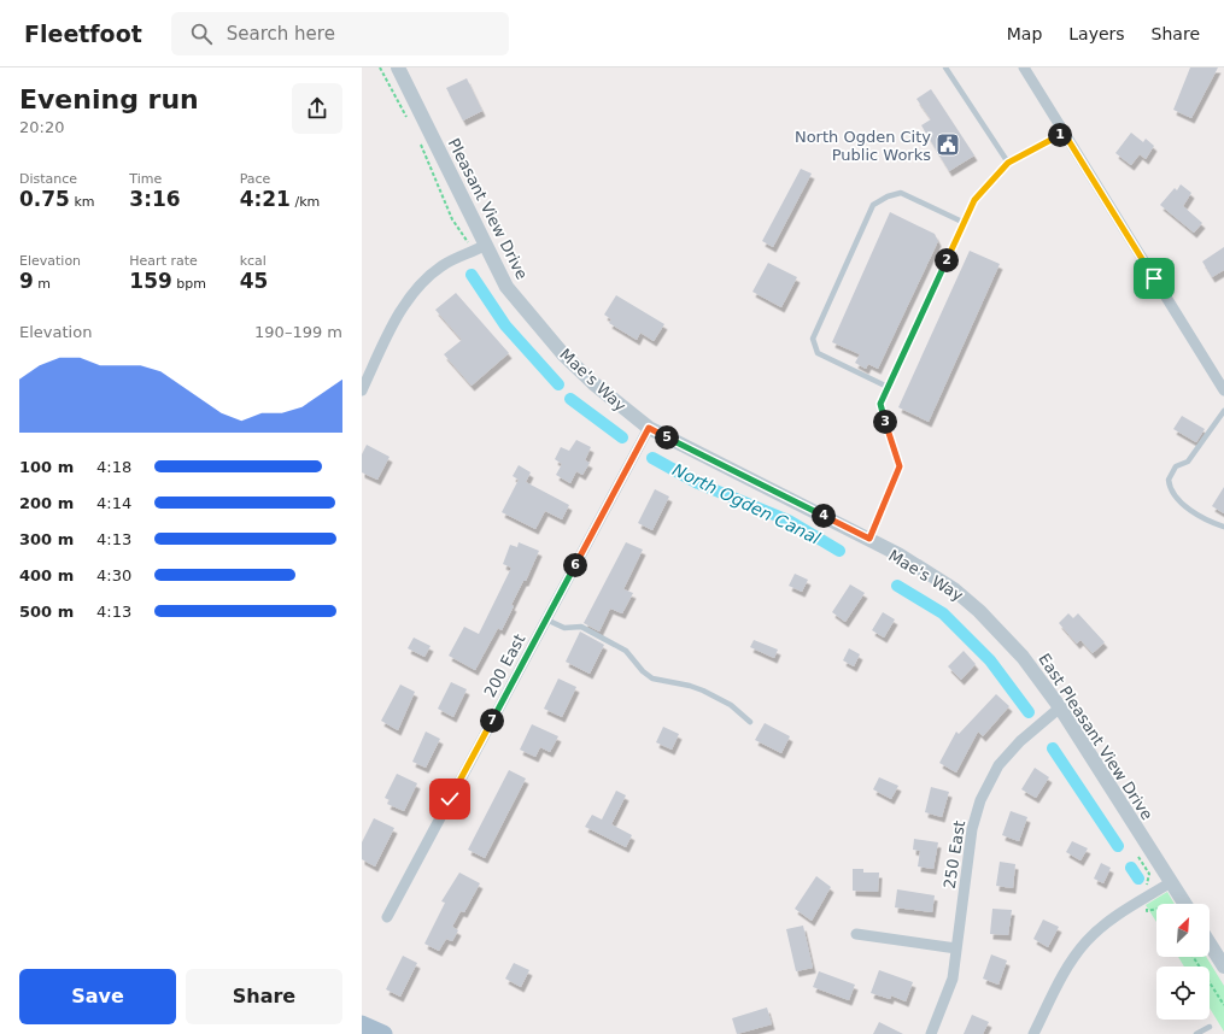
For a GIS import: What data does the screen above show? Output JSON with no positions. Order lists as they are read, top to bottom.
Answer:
{
  "streets": {
    "street": [
      "Pleasant View Drive",
      "200 East",
      "East Pleasant View Drive",
      "250 East"
    ]
  },
  "crossings": [
    ["Pleasant View Drive", "East Pleasant View Drive"],
    ["200 East", "East Pleasant View Drive"],
    ["East Pleasant View Drive", "250 East"]
  ],
  "water": ["North Ogden Canal"],
  "places": {
    "public building": ["North Ogden City Public Works"]
  },
  "north": "top right",
  "page": {
    "header": "Fleetfoot",
    "search": "Search here",
    "nav": ["Map", "Layers", "Share"],
    "heading": ["Evening run", "20:20"],
    "pins": [
      "1",
      "2",
      "3",
      "5",
      "4",
      "6",
      "7"
    ],
    "stats": [
      ["Distance", "0.75 km"],
      ["Time", "3:16"],
      ["Pace", "4:21 /km"],
      ["Elevation", "9 m"],
      ["Heart rate", "159 bpm"],
      ["kcal", "45"]
    ],
    "chart": ["Elevation", "190–199 m"],
    "list": [
      {
        "name": "100 m",
        "note": "4:18"
      },
      {
        "name": "200 m",
        "note": "4:14"
      },
      {
        "name": "300 m",
        "note": "4:13"
      },
      {
        "name": "400 m",
        "note": "4:30"
      },
      {
        "name": "500 m",
        "note": "4:13"
      }
    ],
    "buttons": ["Save", "Share"]
  }
}
